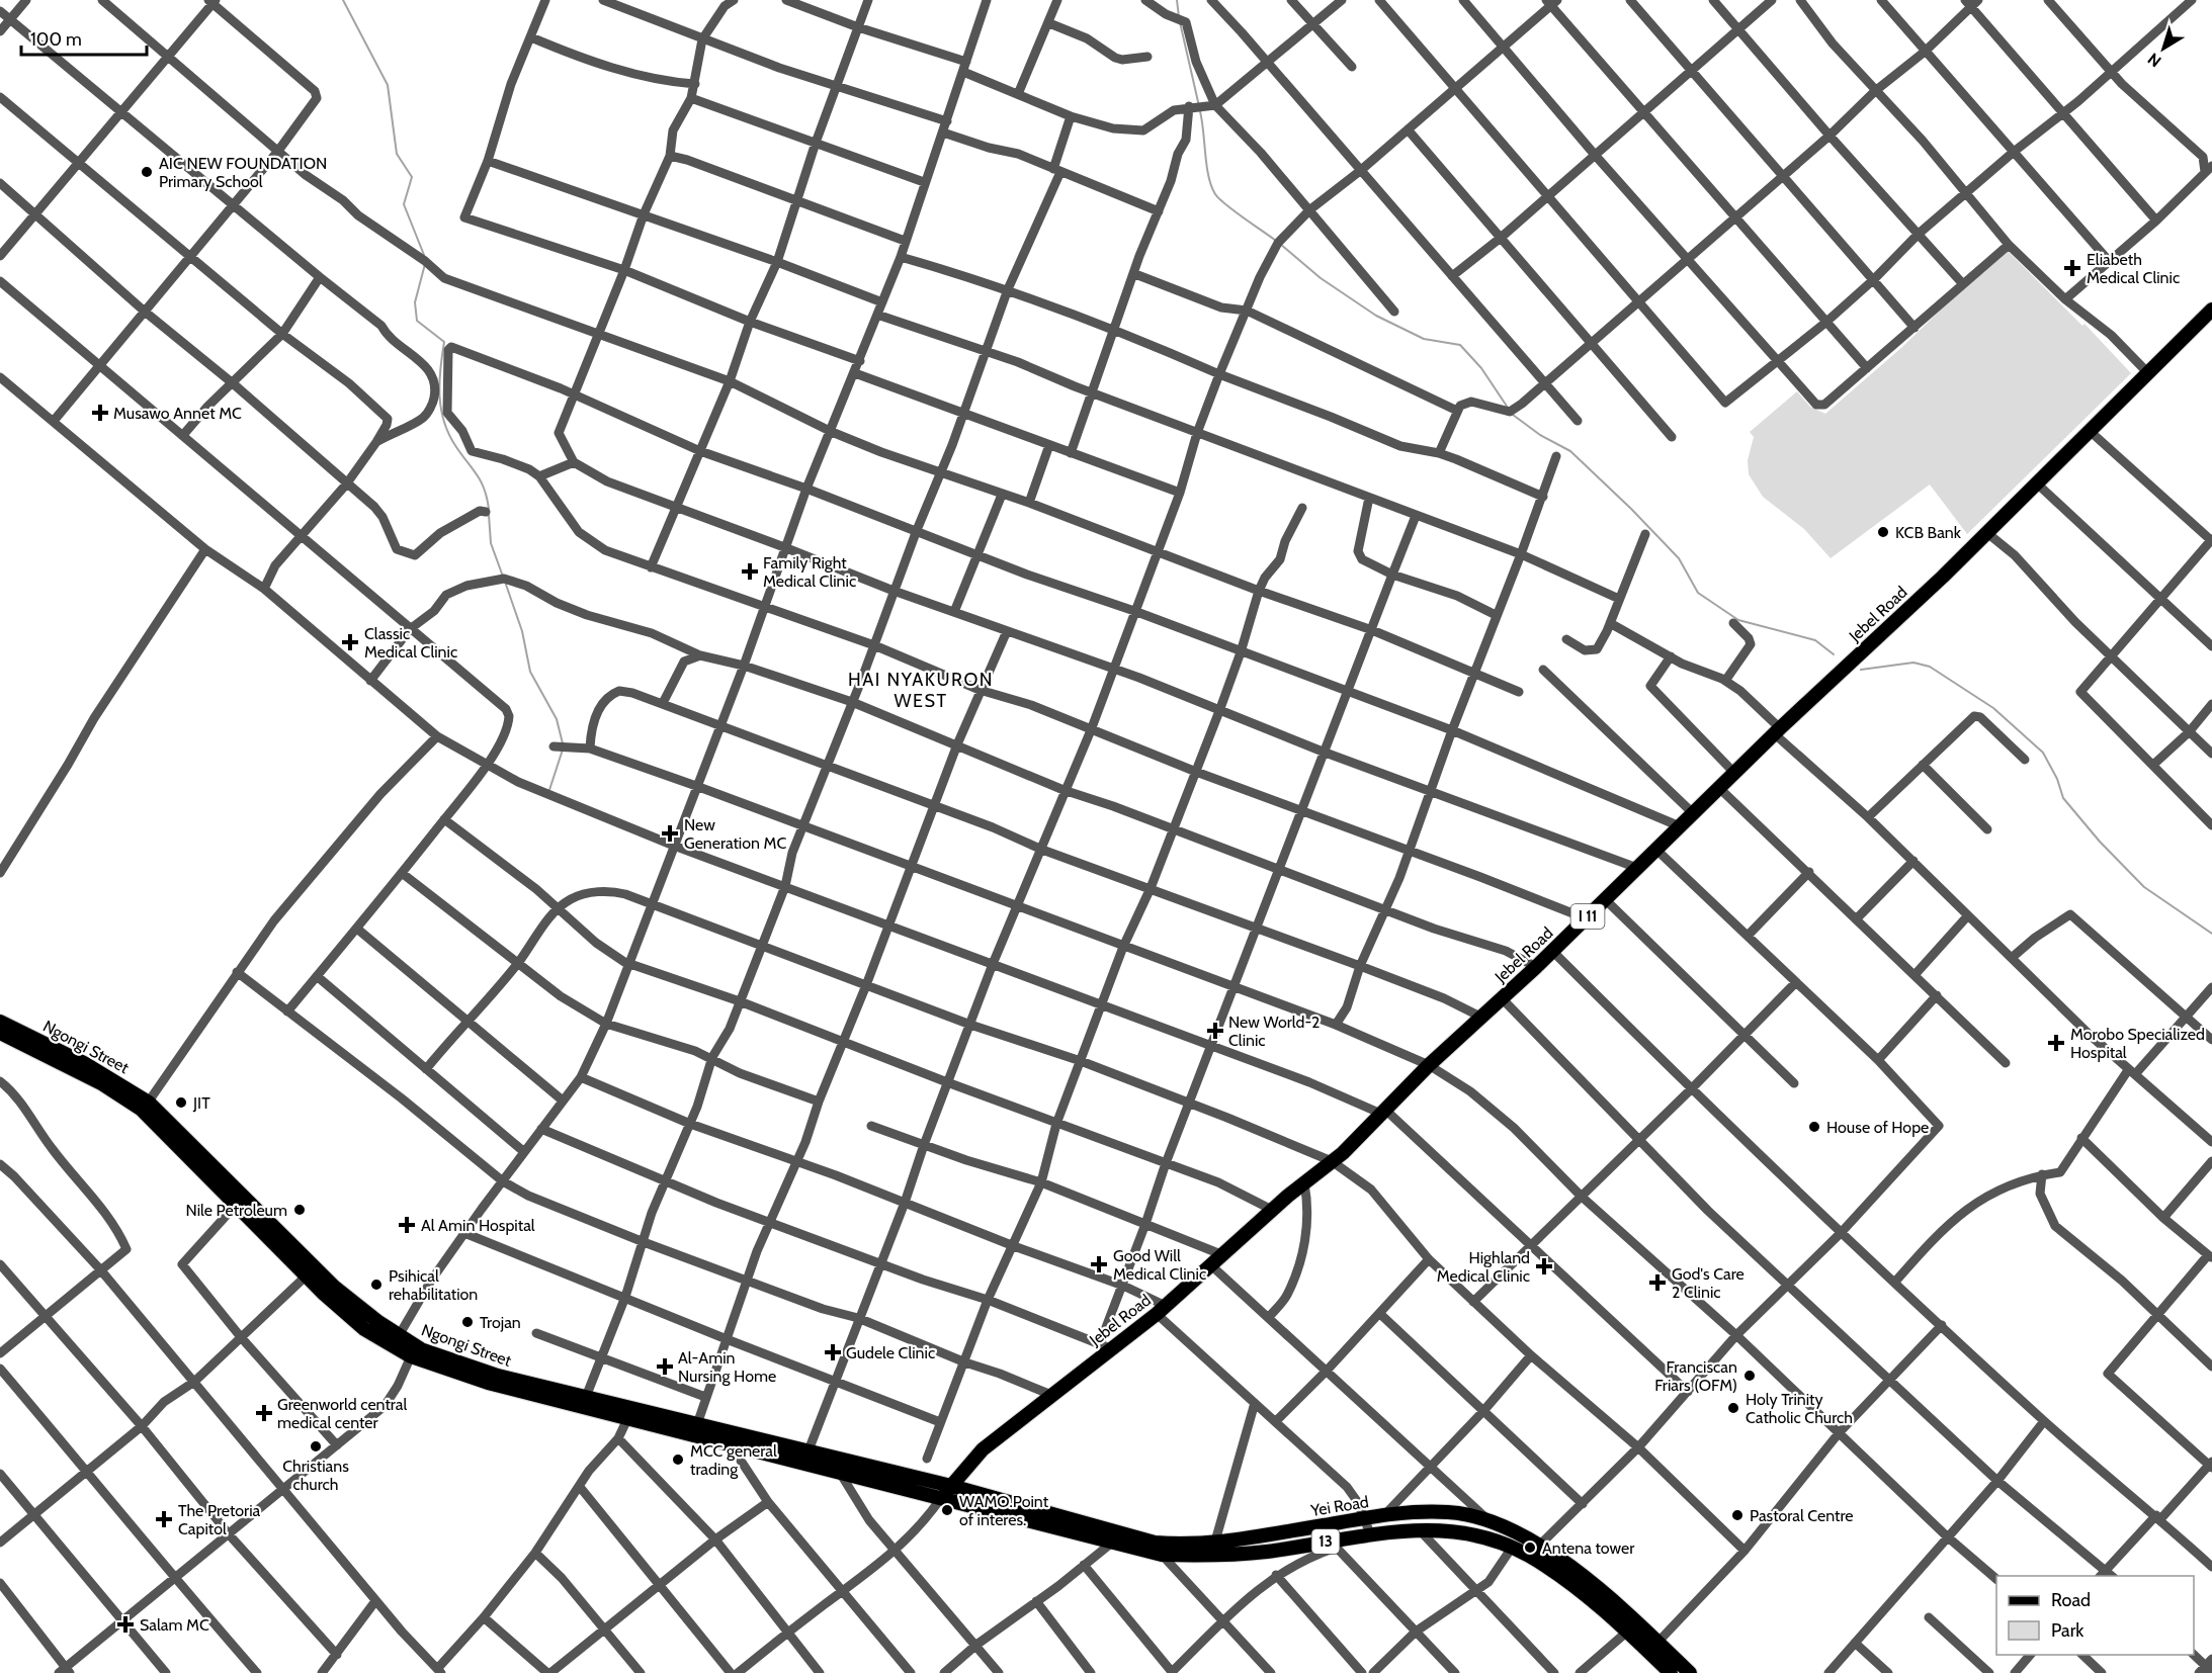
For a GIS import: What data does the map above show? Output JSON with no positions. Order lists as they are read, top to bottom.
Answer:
{
  "streets": {
    "main road": [
      "Jebel Road",
      "I 11",
      "Ngongi Street",
      "Yei Road",
      "13"
    ]
  },
  "crossings": [
    ["Jebel Road", "Ngongi Street"],
    ["Jebel Road", "Yei Road"],
    ["Ngongi Street", "Yei Road"]
  ],
  "districts": ["HAI NYAKURON WEST"],
  "places": {
    "other": [
      "AIC NEW FOUNDATION Primary School",
      "KCB Bank",
      "JIT",
      "House of Hope",
      "Nile Petroleum",
      "Psihical rehabilitation",
      "Trojan",
      "Franciscan Friars (OFM)",
      "Holy Trinity Catholic Church",
      "Christians church",
      "MCC general trading",
      "WAMO.Point of interes.",
      "Pastoral Centre",
      "Antena tower"
    ],
    "health": [
      "Eliabeth Medical Clinic",
      "Musawo Annet MC",
      "Family Right Medical Clinic",
      "Classic Medical Clinic",
      "New Generation MC",
      "New World-2 Clinic",
      "Morobo Specialized Hospital",
      "Al Amin Hospital",
      "Good Will Medical Clinic",
      "Highland Medical Clinic",
      "God's Care 2 Clinic",
      "Gudele Clinic",
      "Al-Amin Nursing Home",
      "Greenworld central medical center",
      "The Pretoria Capitol",
      "Salam MC"
    ]
  },
  "legend": ["Road", "Park"],
  "scale_bar": "100 m",
  "north": "bottom left"
}
